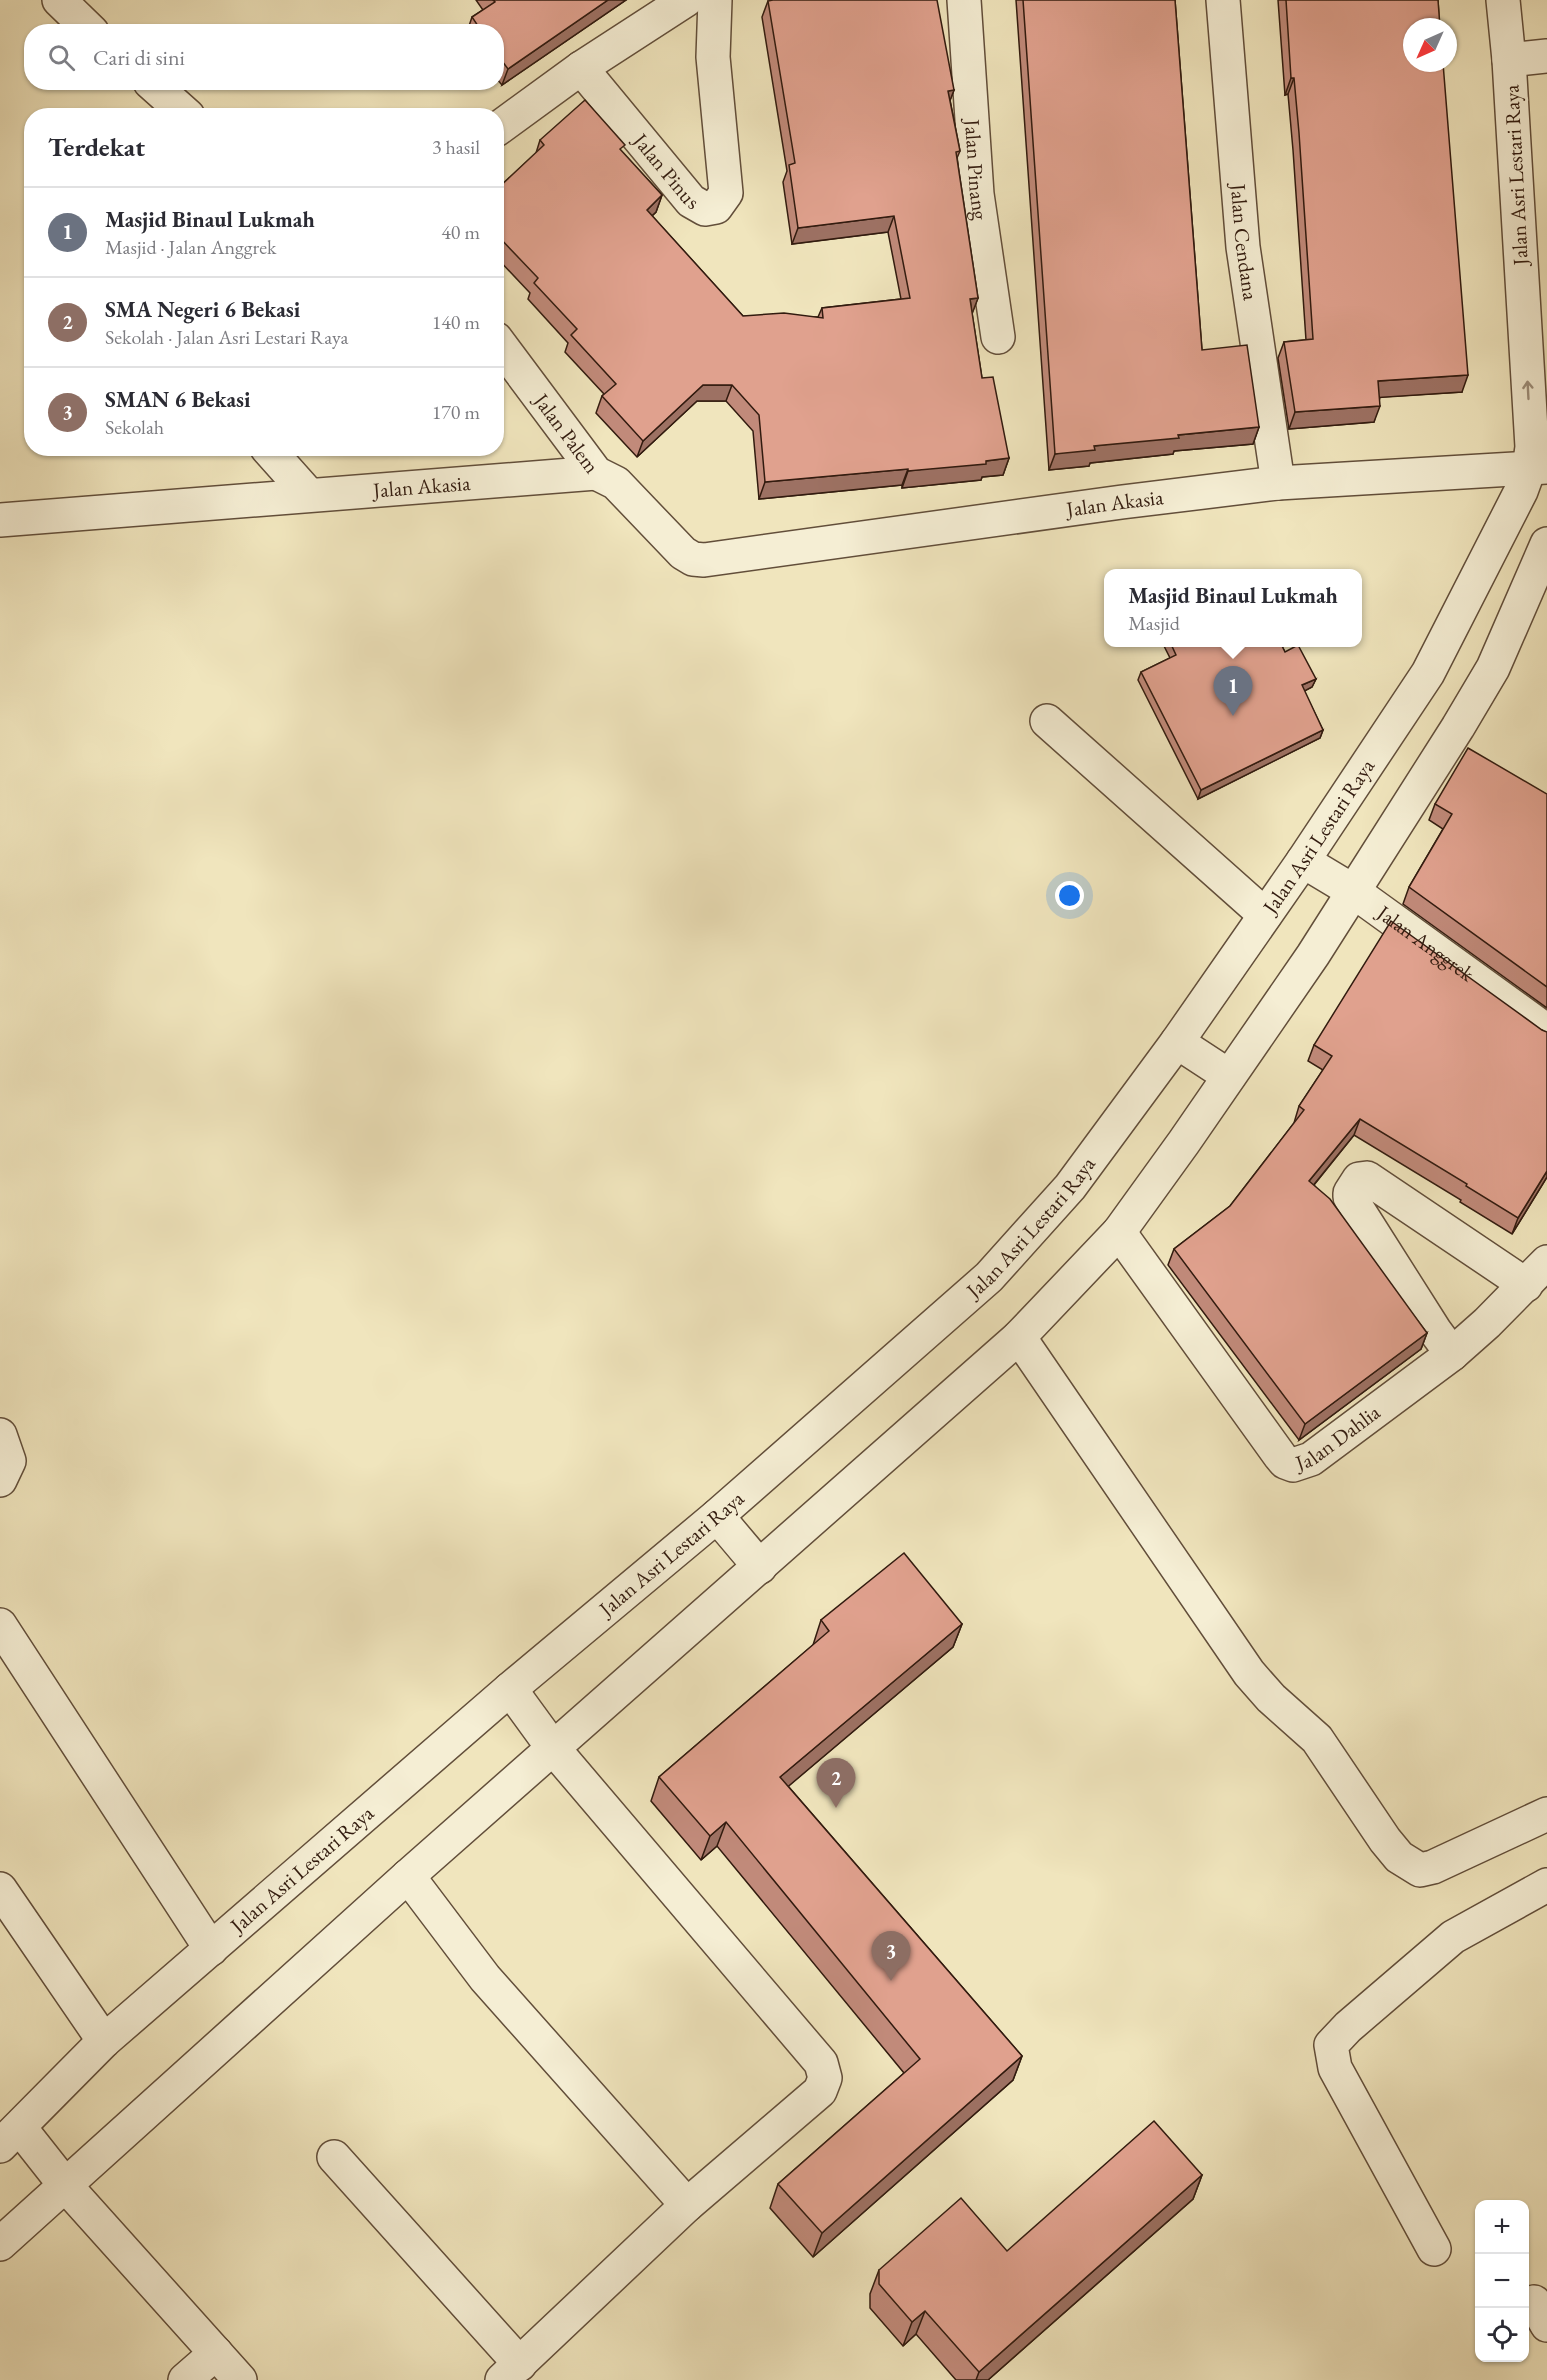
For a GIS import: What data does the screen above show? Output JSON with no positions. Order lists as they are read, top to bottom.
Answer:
{
  "streets": {
    "street": [
      "Jalan Pinus",
      "Jalan Pinang",
      "Jalan Asri Lestari Raya",
      "Jalan Cendana",
      "Jalan Palem",
      "Jalan Akasia",
      "Jalan Anggrek",
      "Jalan Dahlia"
    ]
  },
  "crossings": [
    ["Jalan Asri Lestari Raya", "Jalan Akasia"],
    ["Jalan Asri Lestari Raya", "Jalan Anggrek"],
    ["Jalan Cendana", "Jalan Akasia"],
    ["Jalan Palem", "Jalan Akasia"]
  ],
  "north": "bottom left",
  "page": {
    "search": "Cari di sini",
    "heading": ["Terdekat", "3 hasil"],
    "list": [
      {
        "mark": "1",
        "name": "Masjid Binaul Lukmah",
        "note": "Masjid · Jalan Anggrek",
        "value": "40 m"
      },
      {
        "mark": "2",
        "name": "SMA Negeri 6 Bekasi",
        "note": "Sekolah · Jalan Asri Lestari Raya",
        "value": "140 m"
      },
      {
        "mark": "3",
        "name": "SMAN 6 Bekasi",
        "note": "Sekolah",
        "value": "170 m"
      }
    ],
    "popup": ["Masjid Binaul Lukmah", "Masjid"],
    "pins": ["1", "2", "3"],
    "map_buttons": ["+", "−"]
  }
}
